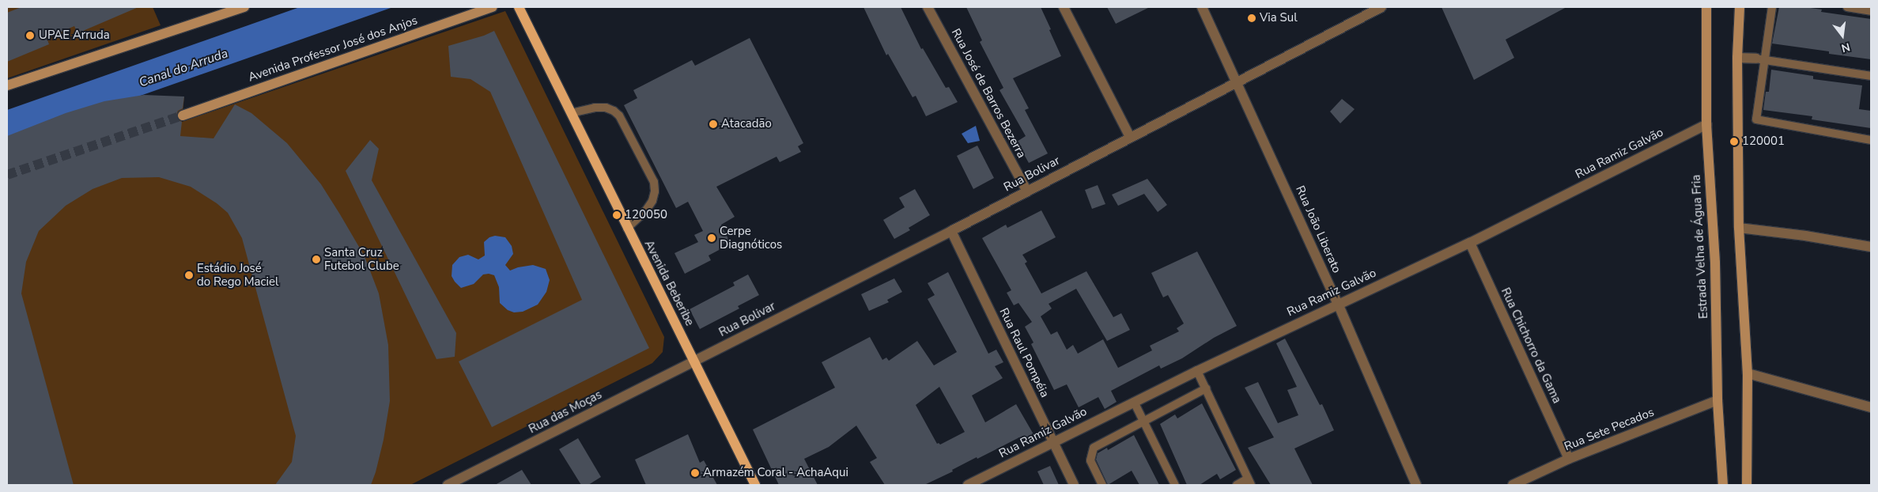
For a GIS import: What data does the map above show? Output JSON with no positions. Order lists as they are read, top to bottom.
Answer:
{
  "streets": {
    "main road": ["Avenida Professor José dos Anjos", "Estrada Velha de Água Fria", "Avenida Beberibe"],
    "street": [
      "Rua José de Barros Bezerra",
      "Rua Ramiz Galvão",
      "Rua Bolivar",
      "Rua João Liberato",
      "Rua Chichorro da Gama",
      "Rua Raul Pompéia",
      "Rua das Moças",
      "Rua Sete Pecados"
    ]
  },
  "crossings": [
    ["Rua José de Barros Bezerra", "Rua Bolivar"],
    ["Rua Ramiz Galvão", "Rua João Liberato"],
    ["Rua Ramiz Galvão", "Estrada Velha de Água Fria"],
    ["Rua Ramiz Galvão", "Rua Chichorro da Gama"],
    ["Rua Ramiz Galvão", "Rua Raul Pompéia"],
    ["Rua Bolivar", "Rua João Liberato"],
    ["Rua Bolivar", "Avenida Beberibe"],
    ["Rua Bolivar", "Rua Raul Pompéia"],
    ["Rua Bolivar", "Rua das Moças"],
    ["Estrada Velha de Água Fria", "Rua Sete Pecados"],
    ["Avenida Beberibe", "Rua das Moças"],
    ["Rua Chichorro da Gama", "Rua Sete Pecados"]
  ],
  "water": ["Canal do Arruda"],
  "places": [
    "Via Sul",
    "UPAE Arruda",
    "Atacadão",
    "120001",
    "120050",
    "Cerpe Diagnóticos",
    "Santa Cruz Futebol Clube",
    "Estádio José do Rego Maciel",
    "Armazém Coral - AchaAqui"
  ],
  "north": "bottom"
}
